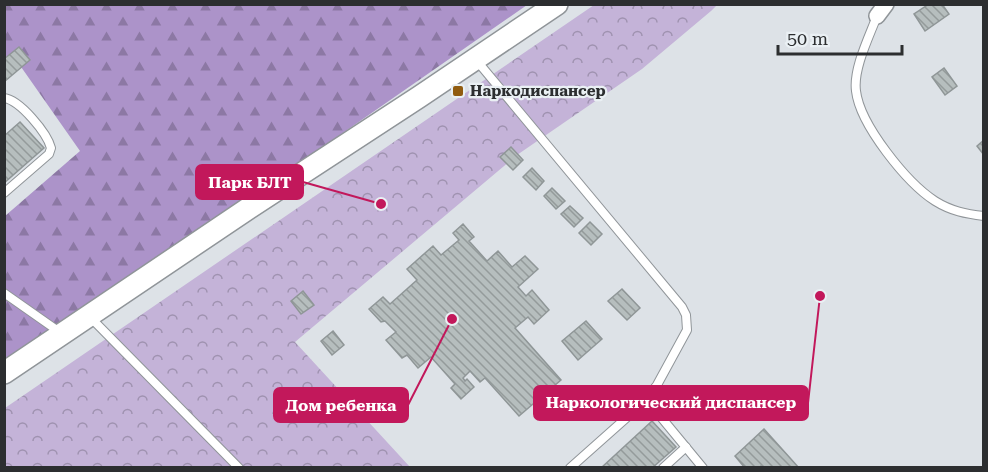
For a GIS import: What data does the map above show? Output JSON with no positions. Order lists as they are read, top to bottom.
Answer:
{
  "places": {
    "transit": ["Наркодиспансер"],
    "other": ["Парк БЛТ", "Наркологический диспансер", "Дом ребенка"]
  },
  "scale_bar": "50 m"
}
